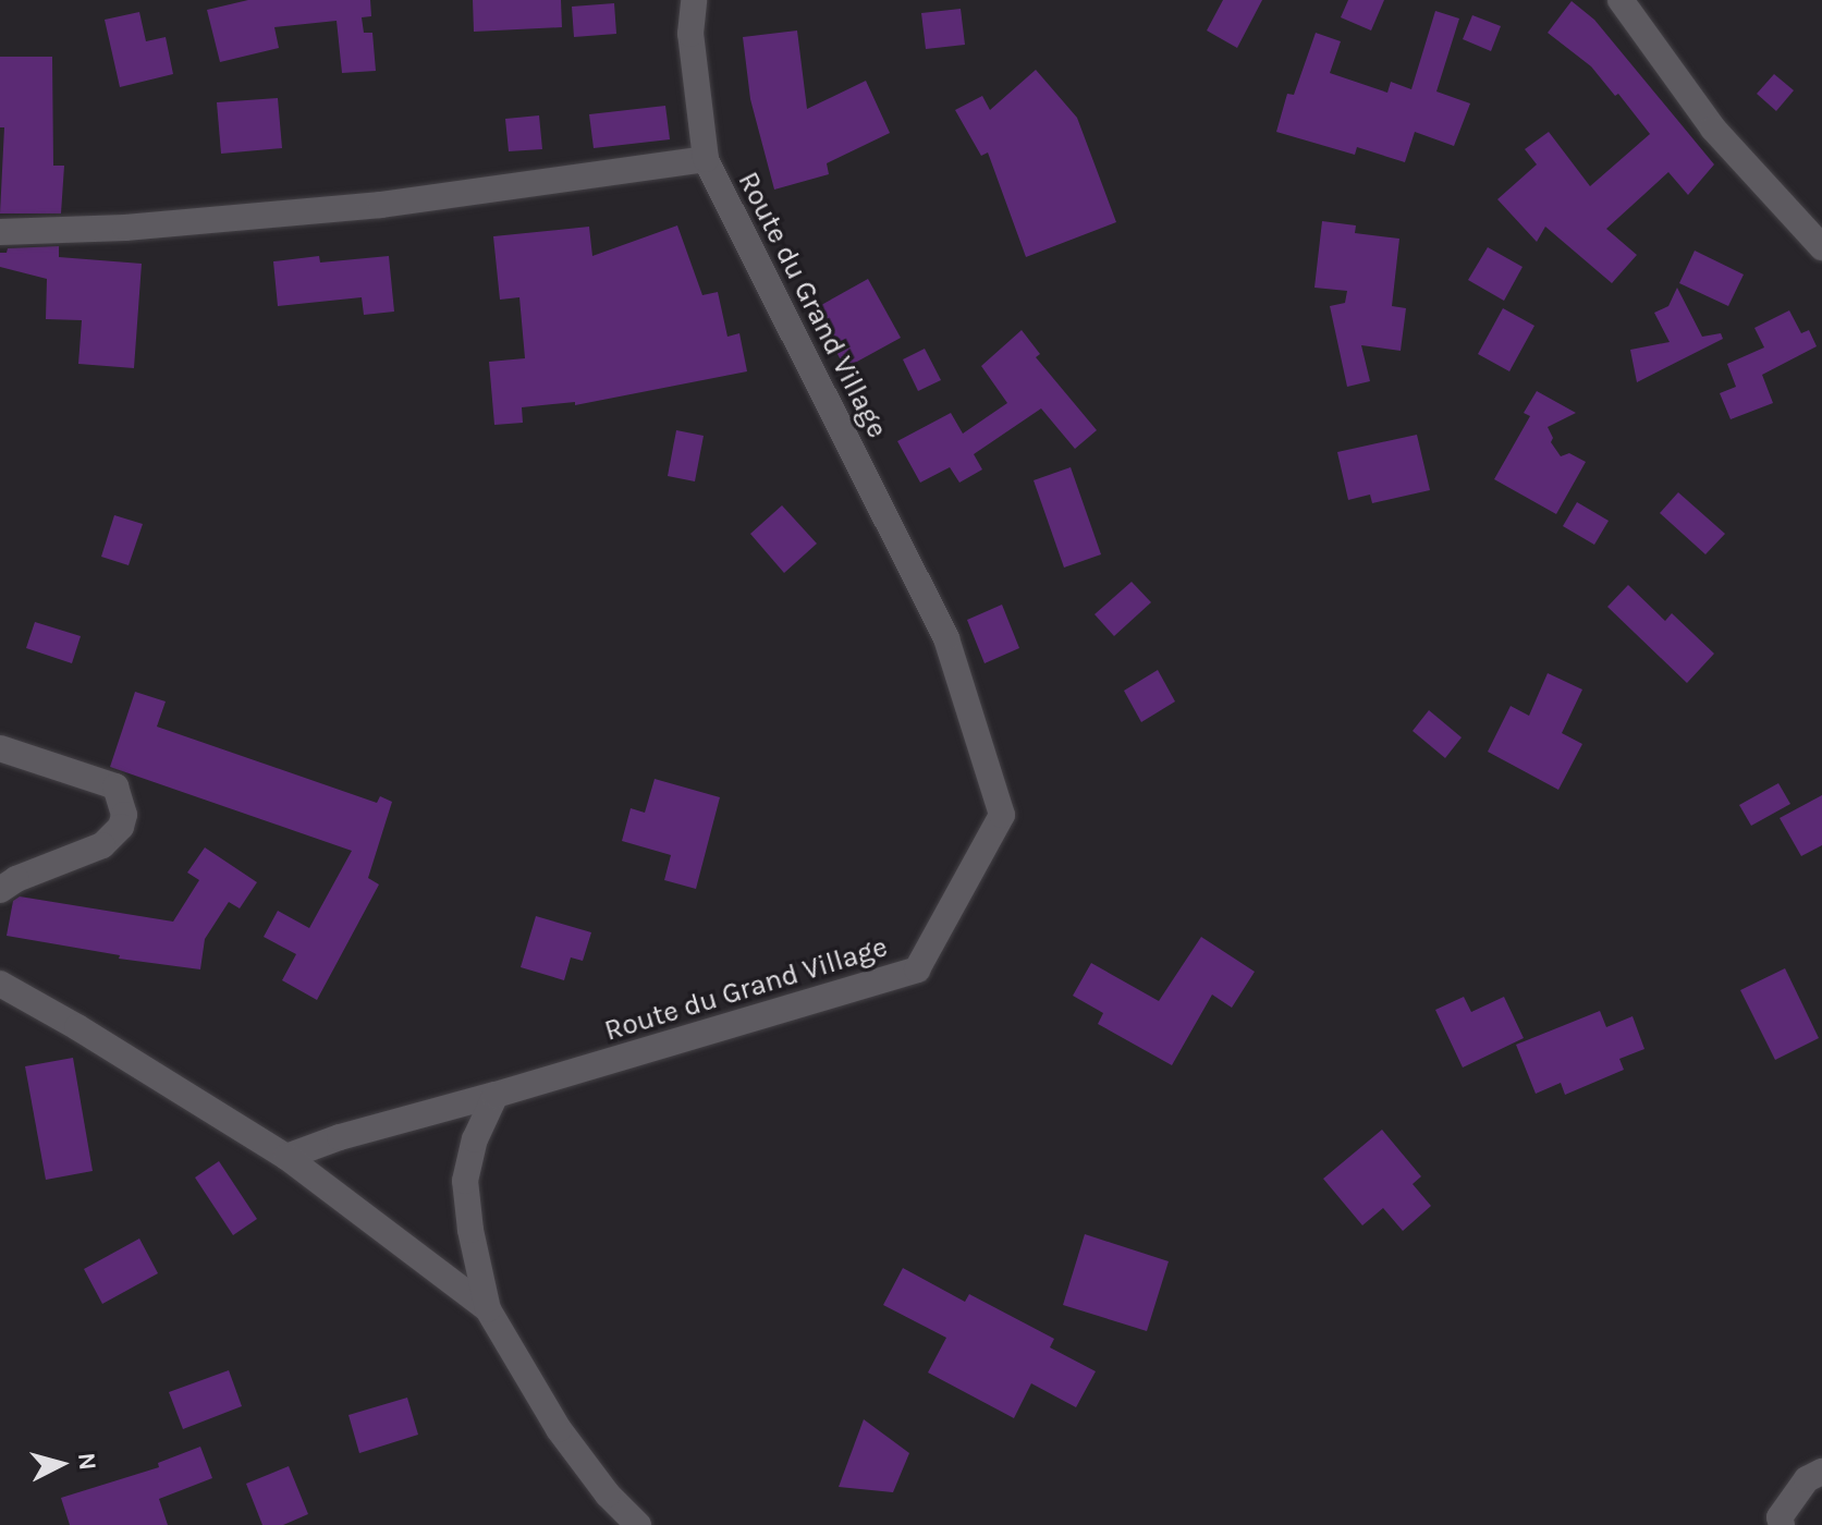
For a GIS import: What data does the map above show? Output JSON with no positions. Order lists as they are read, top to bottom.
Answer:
{
  "streets": {
    "street": ["Route du Grand Village"]
  },
  "north": "right"
}
